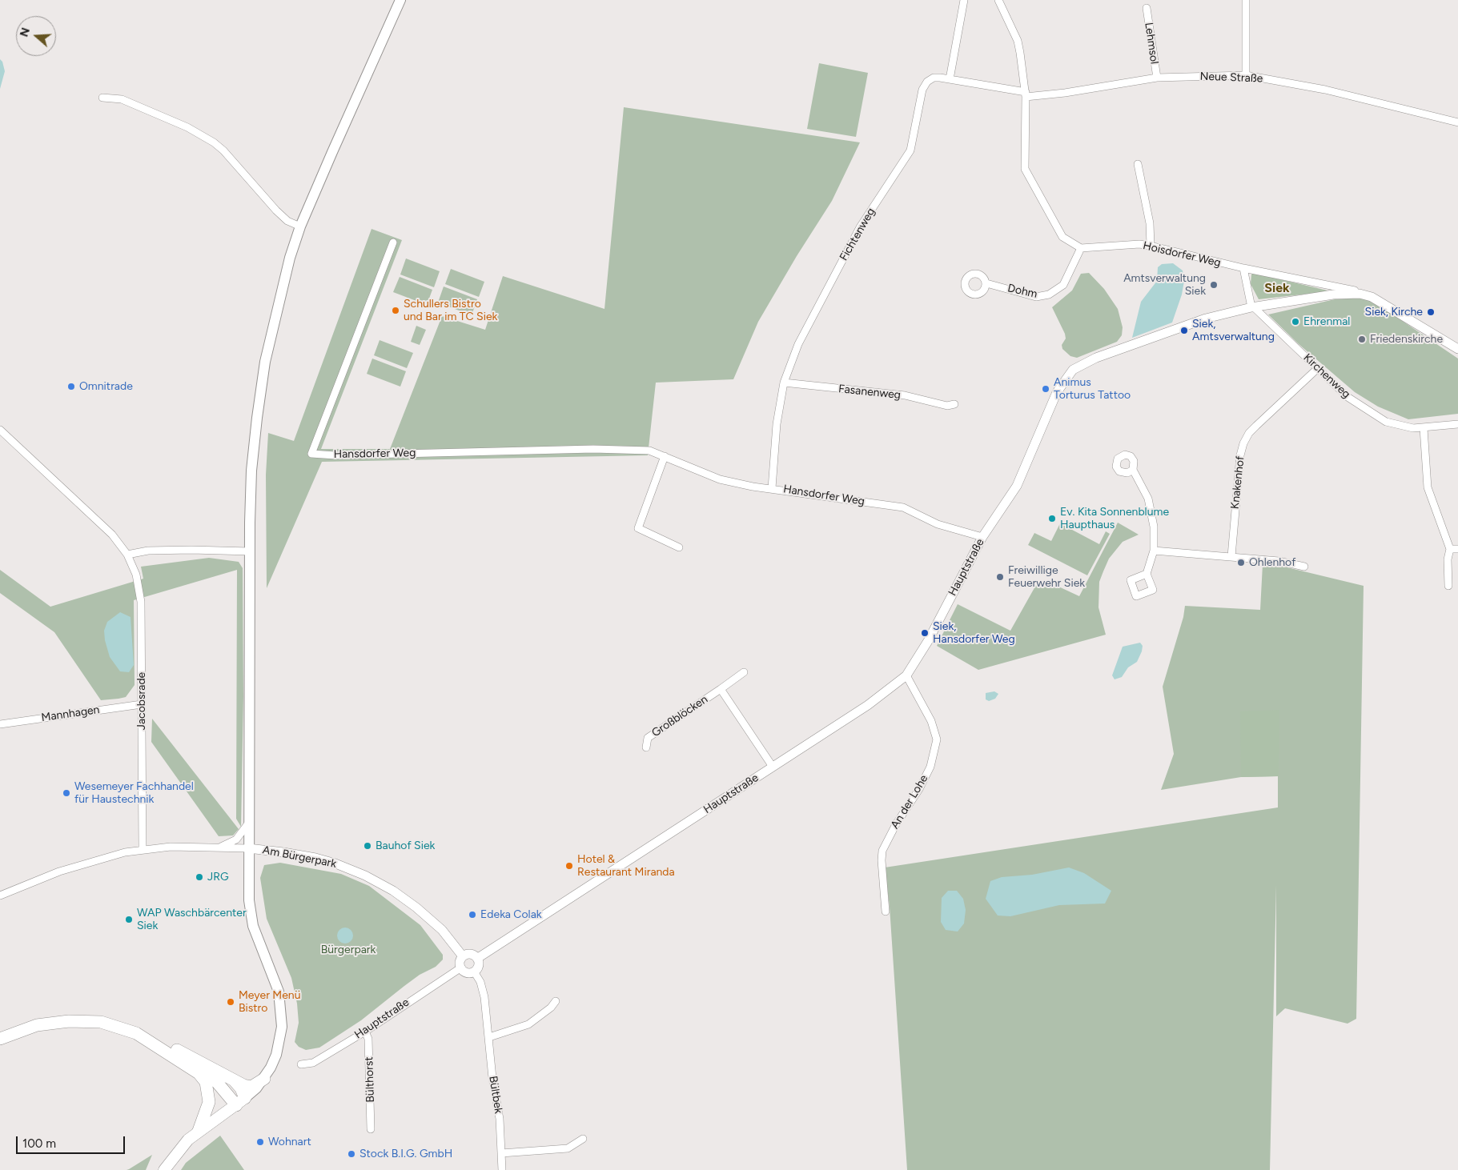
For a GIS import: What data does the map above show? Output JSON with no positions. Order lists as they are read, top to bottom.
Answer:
{
  "streets": {
    "street": [
      "Lehmsol",
      "Neue Straße",
      "Fichtenweg",
      "Hoisdorfer Weg",
      "Dohm",
      "Kirchenweg",
      "Fasanenweg",
      "Hansdorfer Weg",
      "Knakenhof",
      "Hauptstraße",
      "Jacobsrade",
      "Mannhagen",
      "Großblöcken",
      "An der Lohe",
      "Am Bürgerpark",
      "Bülthorst",
      "Bültbek"
    ]
  },
  "crossings": [
    ["Lehmsol", "Neue Straße"],
    ["Neue Straße", "Fichtenweg"],
    ["Fichtenweg", "Fasanenweg"],
    ["Fichtenweg", "Hansdorfer Weg"],
    ["Hoisdorfer Weg", "Dohm"],
    ["Kirchenweg", "Knakenhof"],
    ["Kirchenweg", "Hauptstraße"],
    ["Hansdorfer Weg", "Hauptstraße"],
    ["Hauptstraße", "An der Lohe"],
    ["Hauptstraße", "Am Bürgerpark"],
    ["Hauptstraße", "Bülthorst"],
    ["Hauptstraße", "Bültbek"],
    ["Jacobsrade", "Mannhagen"],
    ["Am Bürgerpark", "Bültbek"]
  ],
  "districts": ["Siek"],
  "parks": ["Bürgerpark"],
  "places": [
    "Amtsverwaltung Siek",
    "Schullers Bistro und Bar im TC Siek",
    "Siek, Kirche",
    "Ehrenmal",
    "Siek, Amtsverwaltung",
    "Friedenskirche",
    "Omnitrade",
    "Animus Torturus Tattoo",
    "Ev. Kita Sonnenblume Haupthaus",
    "Ohlenhof",
    "Freiwillige Feuerwehr Siek",
    "Siek, Hansdorfer Weg",
    "Wesemeyer Fachhandel für Haustechnik",
    "Bauhof Siek",
    "Hotel & Restaurant Miranda",
    "JRG",
    "Edeka Colak",
    "WAP Waschbärcenter Siek",
    "Meyer Menü Bistro",
    "Wohnart",
    "Stock B.I.G. GmbH"
  ],
  "scale_bar": "100 m",
  "north": "left"
}
